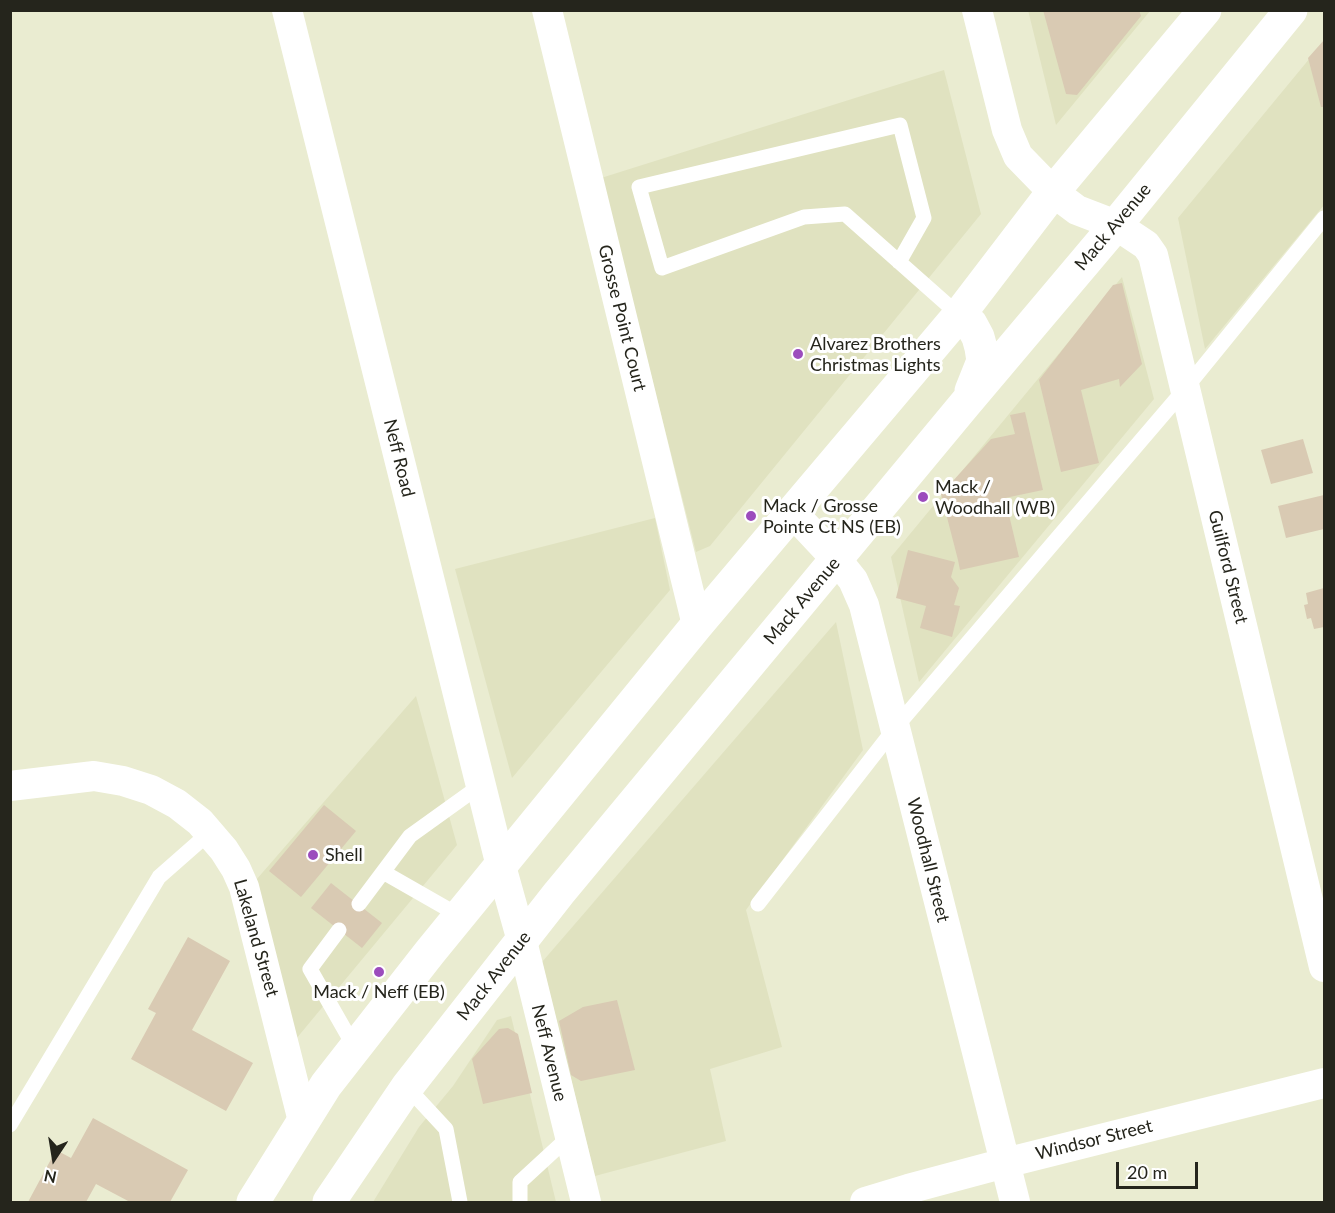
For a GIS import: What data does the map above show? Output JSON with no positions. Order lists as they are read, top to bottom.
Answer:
{
  "streets": {
    "main road": ["Mack Avenue"],
    "street": [
      "Grosse Point Court",
      "Neff Road",
      "Guilford Street",
      "Woodhall Street",
      "Lakeland Street",
      "Neff Avenue",
      "Windsor Street"
    ]
  },
  "crossings": [
    ["Mack Avenue", "Guilford Street"],
    ["Mack Avenue", "Woodhall Street"],
    ["Mack Avenue", "Neff Avenue"],
    ["Neff Road", "Neff Avenue"],
    ["Woodhall Street", "Windsor Street"]
  ],
  "places": [
    "Alvarez Brothers Christmas Lights",
    "Mack / Woodhall (WB)",
    "Mack / Grosse Pointe Ct NS (EB)",
    "Shell",
    "Mack / Neff (EB)"
  ],
  "scale_bar": "20 m",
  "north": "bottom"
}
